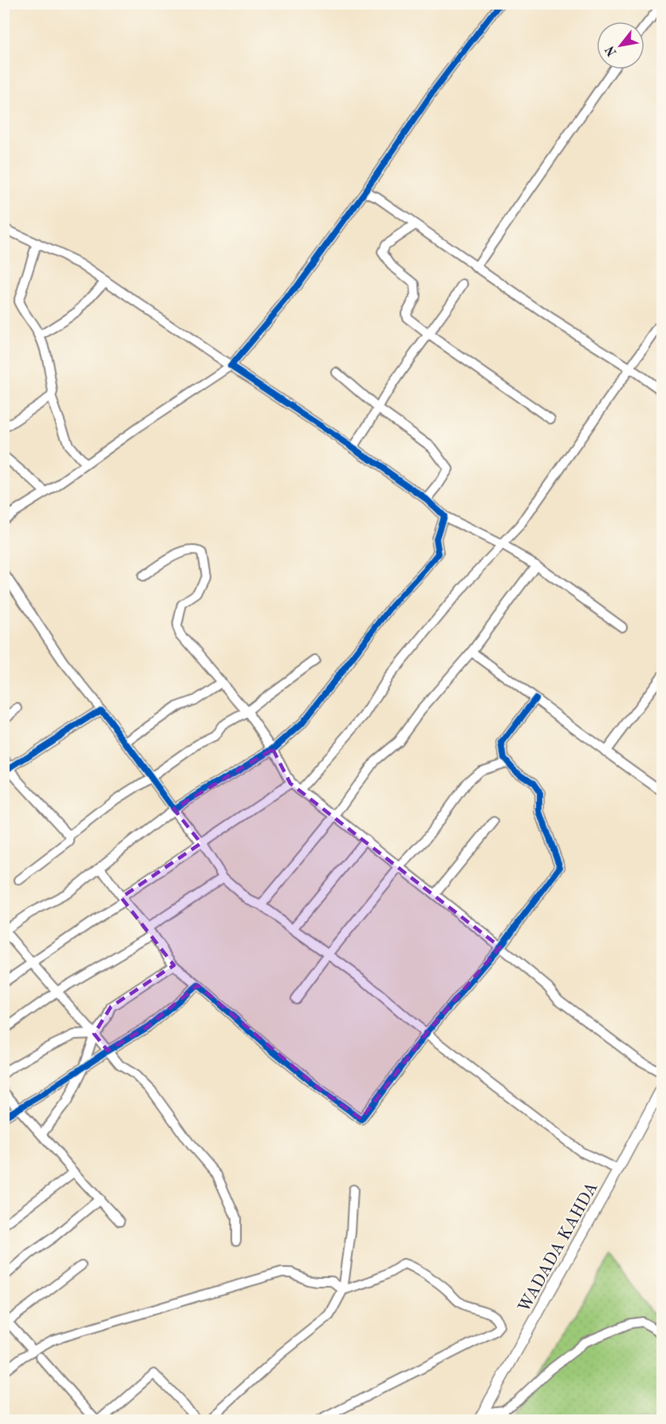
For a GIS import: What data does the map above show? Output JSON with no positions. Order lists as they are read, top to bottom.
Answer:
{
  "streets": {
    "main road": ["WADADA KAHDA"]
  },
  "north": "bottom left"
}
